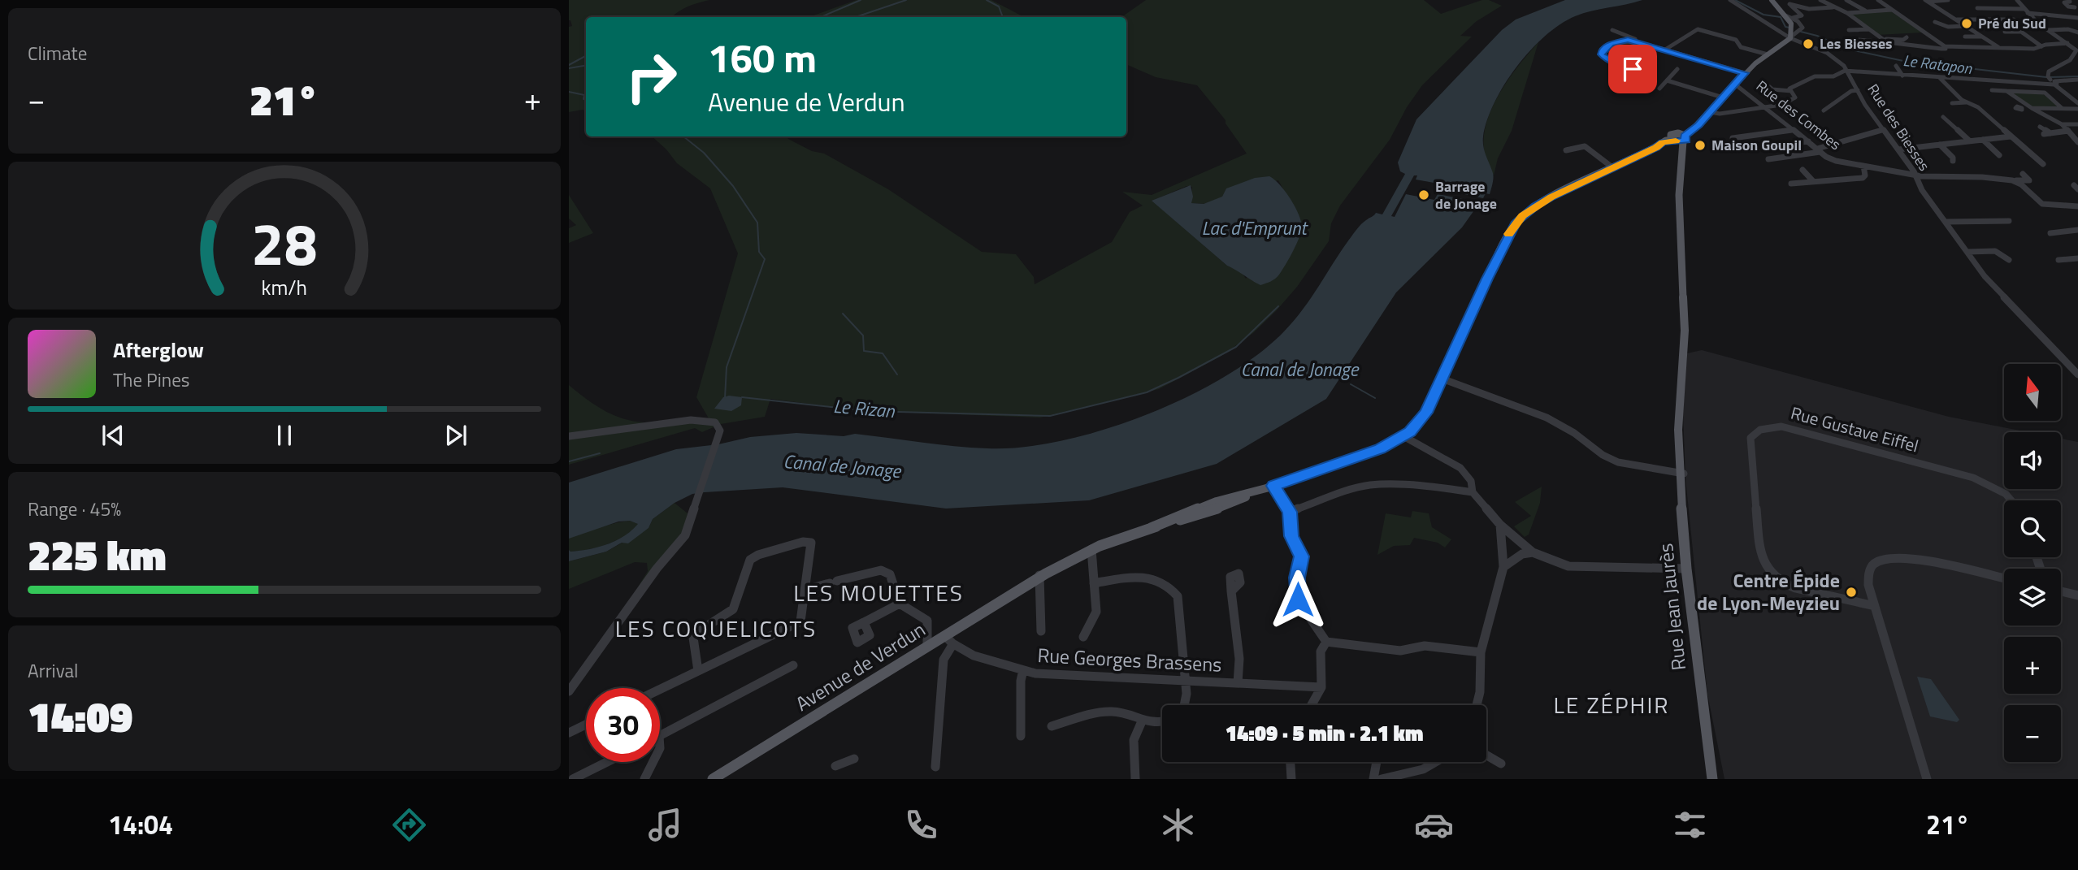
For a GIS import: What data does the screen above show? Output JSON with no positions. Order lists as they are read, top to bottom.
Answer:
{
  "streets": {
    "main road": ["Rue Jean Jaurès", "Avenue de Verdun"],
    "street": [
      "Rue des Combes",
      "Rue des Biesses",
      "Rue Gustave Eiffel",
      "Rue Georges Brassens"
    ]
  },
  "crossings": [
    ["Rue des Combes", "Rue des Biesses"],
    ["Rue Jean Jaurès", "Avenue de Verdun"],
    ["Rue Georges Brassens", "Avenue de Verdun"]
  ],
  "districts": ["LES MOUETTES", "LES COQUELICOTS", "LE ZÉPHIR"],
  "water": [
    "Le Ratapon",
    "Lac d'Emprunt",
    "Canal de Jonage",
    "Le Rizan"
  ],
  "places": [
    "Pré du Sud",
    "Les Biesses",
    "Maison Goupil",
    "Barrage de Jonage",
    "Centre Épide de Lyon-Meyzieu"
  ],
  "north": "top",
  "page": {
    "tile": [
      "Climate",
      ["Range · 45%", "225 km"],
      ["Arrival", "14:09"]
    ],
    "turn": ["160 m", "Avenue de Verdun"],
    "heat": ["−", "21°", "+"],
    "song": ["Afterglow", "The Pines"],
    "map_buttons": ["+", "−"],
    "limit": "30",
    "trip": "14:09 · 5 min · 2.1 km",
    "tabs": ["14:04", "21°"],
    "gauge": ["28", "km/h"]
  }
}
